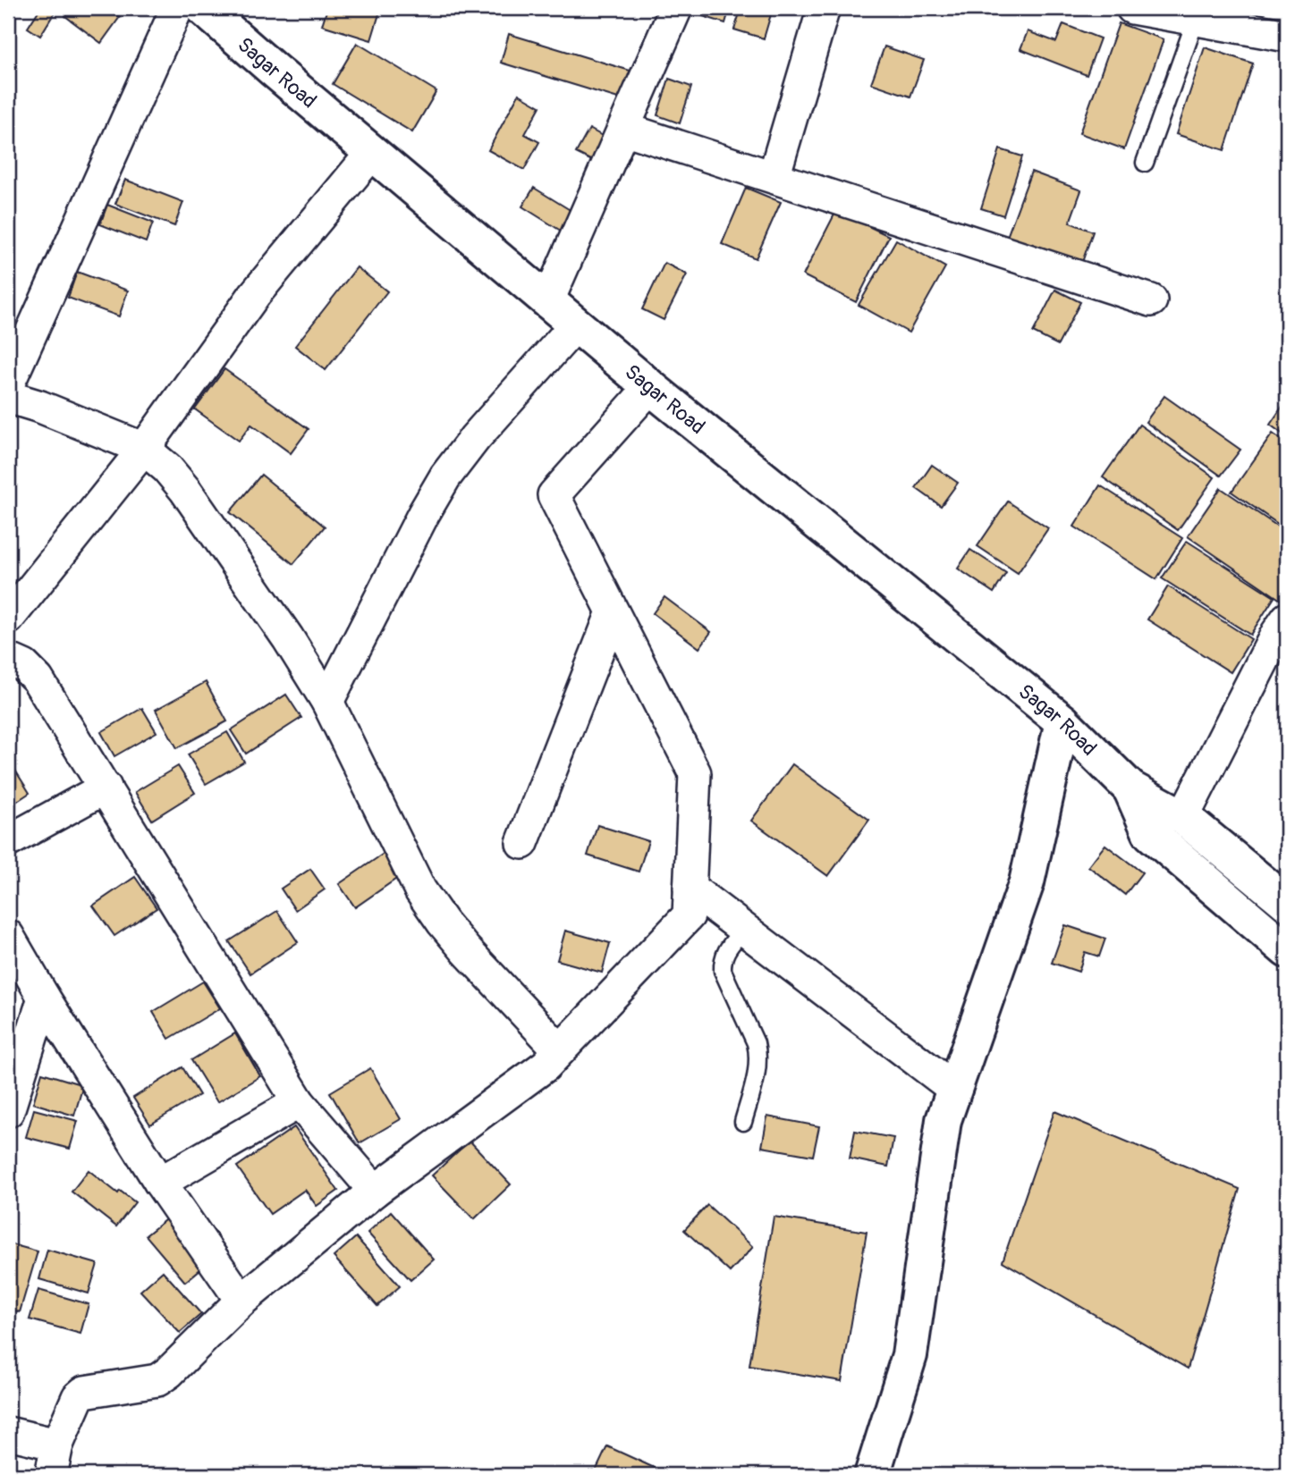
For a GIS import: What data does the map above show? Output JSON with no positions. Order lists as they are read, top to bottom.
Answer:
{
  "streets": {
    "main road": ["Sagar Road"]
  }
}
